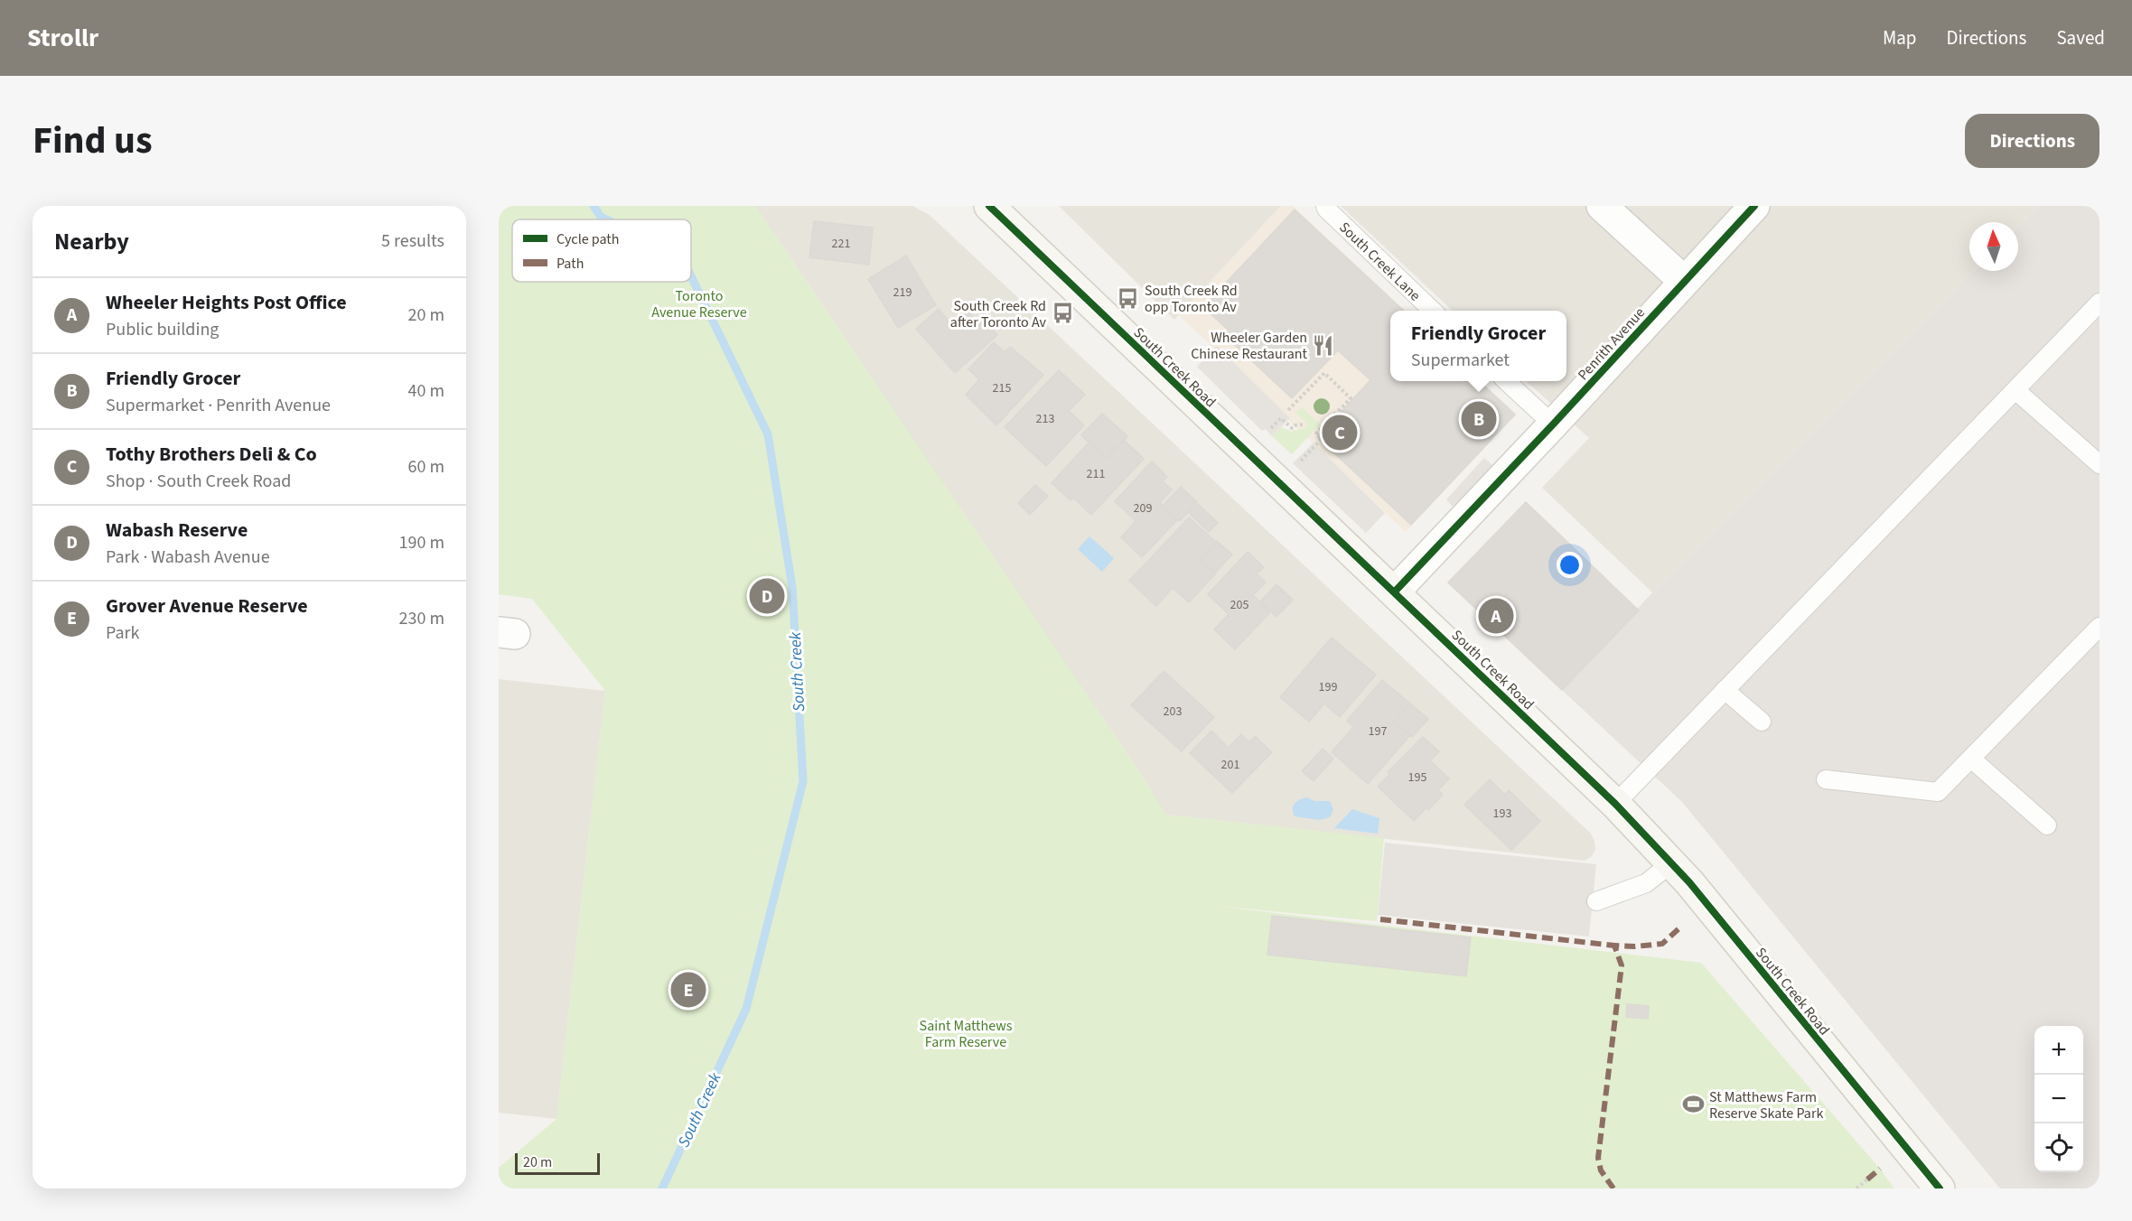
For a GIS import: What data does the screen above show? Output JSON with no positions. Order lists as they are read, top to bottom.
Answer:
{
  "streets": {
    "street": ["Penrith Avenue", "South Creek Road"],
    "lane": ["South Creek Lane"]
  },
  "crossings": [
    ["Penrith Avenue", "South Creek Road"]
  ],
  "water": ["South Creek"],
  "parks": ["Toronto Avenue Reserve", "Saint Matthews Farm Reserve"],
  "places": {
    "bus stop": ["South Creek Rd opp Toronto Av", "South Creek Rd after Toronto Av"],
    "restaurant": ["Wheeler Garden Chinese Restaurant"],
    "sports": ["St Matthews Farm Reserve Skate Park"]
  },
  "house_numbers": [
    "221",
    "219",
    "215",
    "213",
    "211",
    "209",
    "205",
    "199",
    "203",
    "197",
    "201",
    "195",
    "193"
  ],
  "legend": ["Cycle path", "Path"],
  "scale_bar": "20 m",
  "north": "top",
  "page": {
    "header": "Strollr",
    "nav": ["Map", "Directions", "Saved"],
    "title": "Find us",
    "buttons": "Directions",
    "heading": ["Nearby", "5 results"],
    "list": [
      {
        "mark": "A",
        "name": "Wheeler Heights Post Office",
        "note": "Public building",
        "value": "20 m"
      },
      {
        "mark": "B",
        "name": "Friendly Grocer",
        "note": "Supermarket · Penrith Avenue",
        "value": "40 m"
      },
      {
        "mark": "C",
        "name": "Tothy Brothers Deli & Co",
        "note": "Shop · South Creek Road",
        "value": "60 m"
      },
      {
        "mark": "D",
        "name": "Wabash Reserve",
        "note": "Park · Wabash Avenue",
        "value": "190 m"
      },
      {
        "mark": "E",
        "name": "Grover Avenue Reserve",
        "note": "Park",
        "value": "230 m"
      }
    ],
    "popup": ["Friendly Grocer", "Supermarket"],
    "pins": [
      "B",
      "C",
      "D",
      "A",
      "E"
    ],
    "map_buttons": ["+", "−"],
    "scale": "20 m"
  }
}
